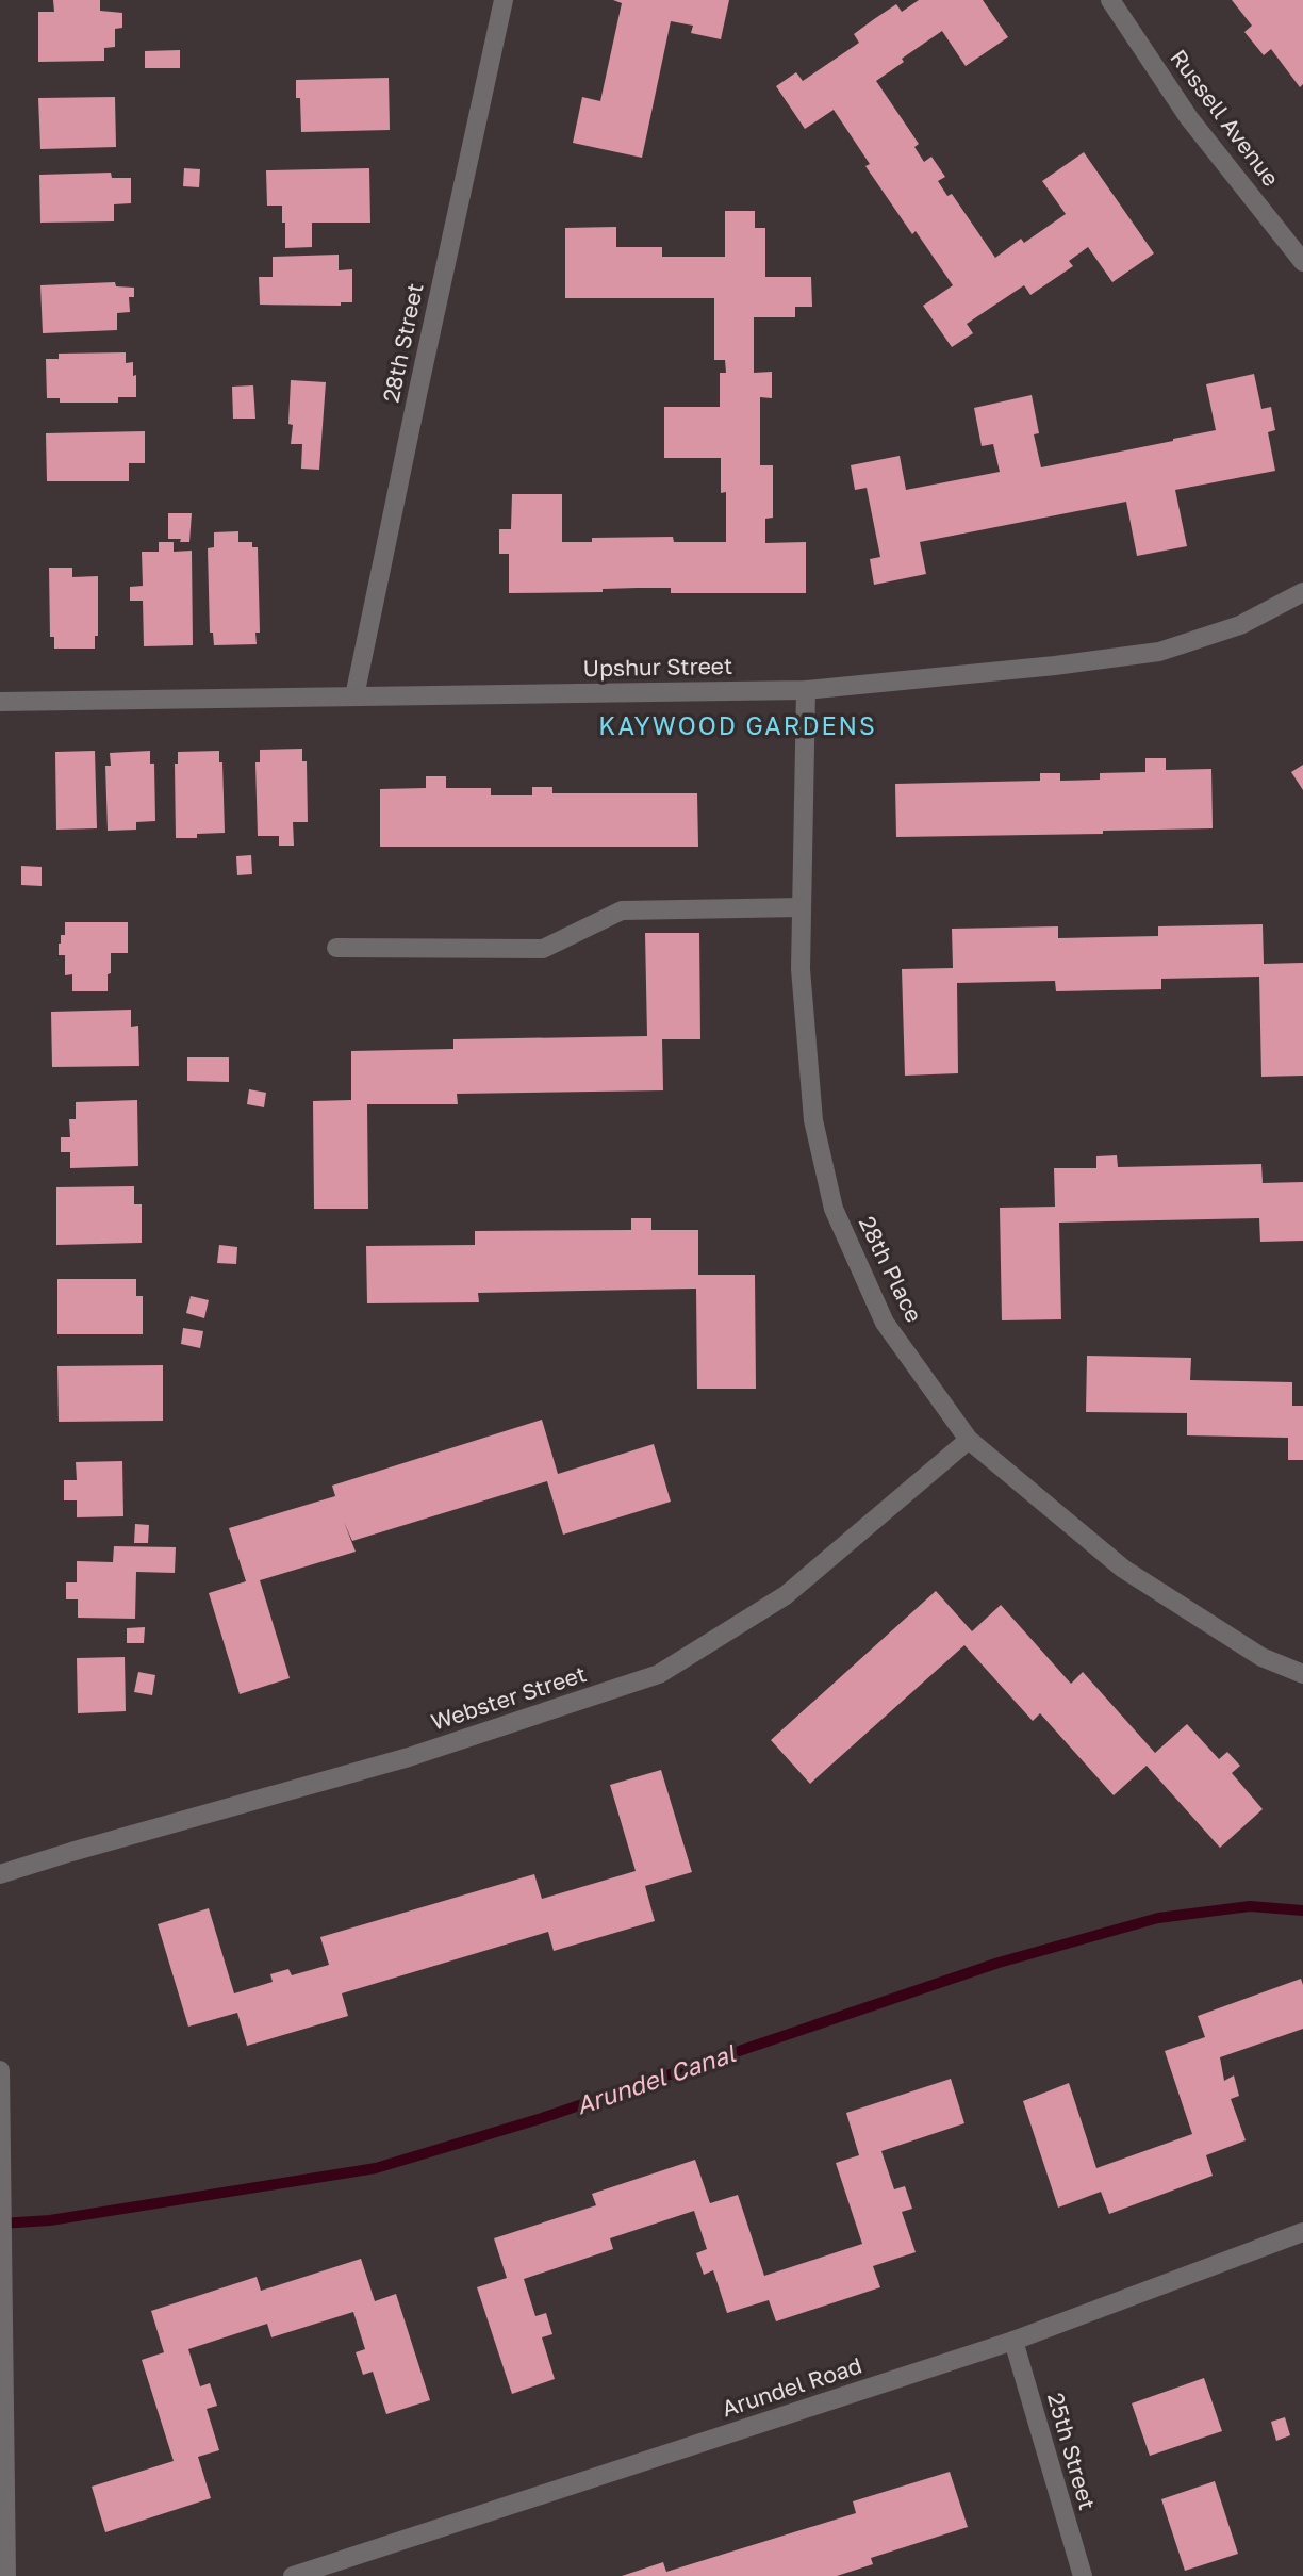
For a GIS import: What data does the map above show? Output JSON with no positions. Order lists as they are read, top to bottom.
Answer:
{
  "streets": {
    "street": [
      "Russell Avenue",
      "28th Street",
      "Upshur Street",
      "28th Place",
      "Webster Street",
      "Arundel Road",
      "25th Street"
    ]
  },
  "crossings": [
    ["28th Street", "Upshur Street"],
    ["Upshur Street", "28th Place"],
    ["28th Place", "Webster Street"],
    ["Arundel Road", "25th Street"]
  ],
  "districts": ["KAYWOOD GARDENS"],
  "water": ["Arundel Canal"]
}
